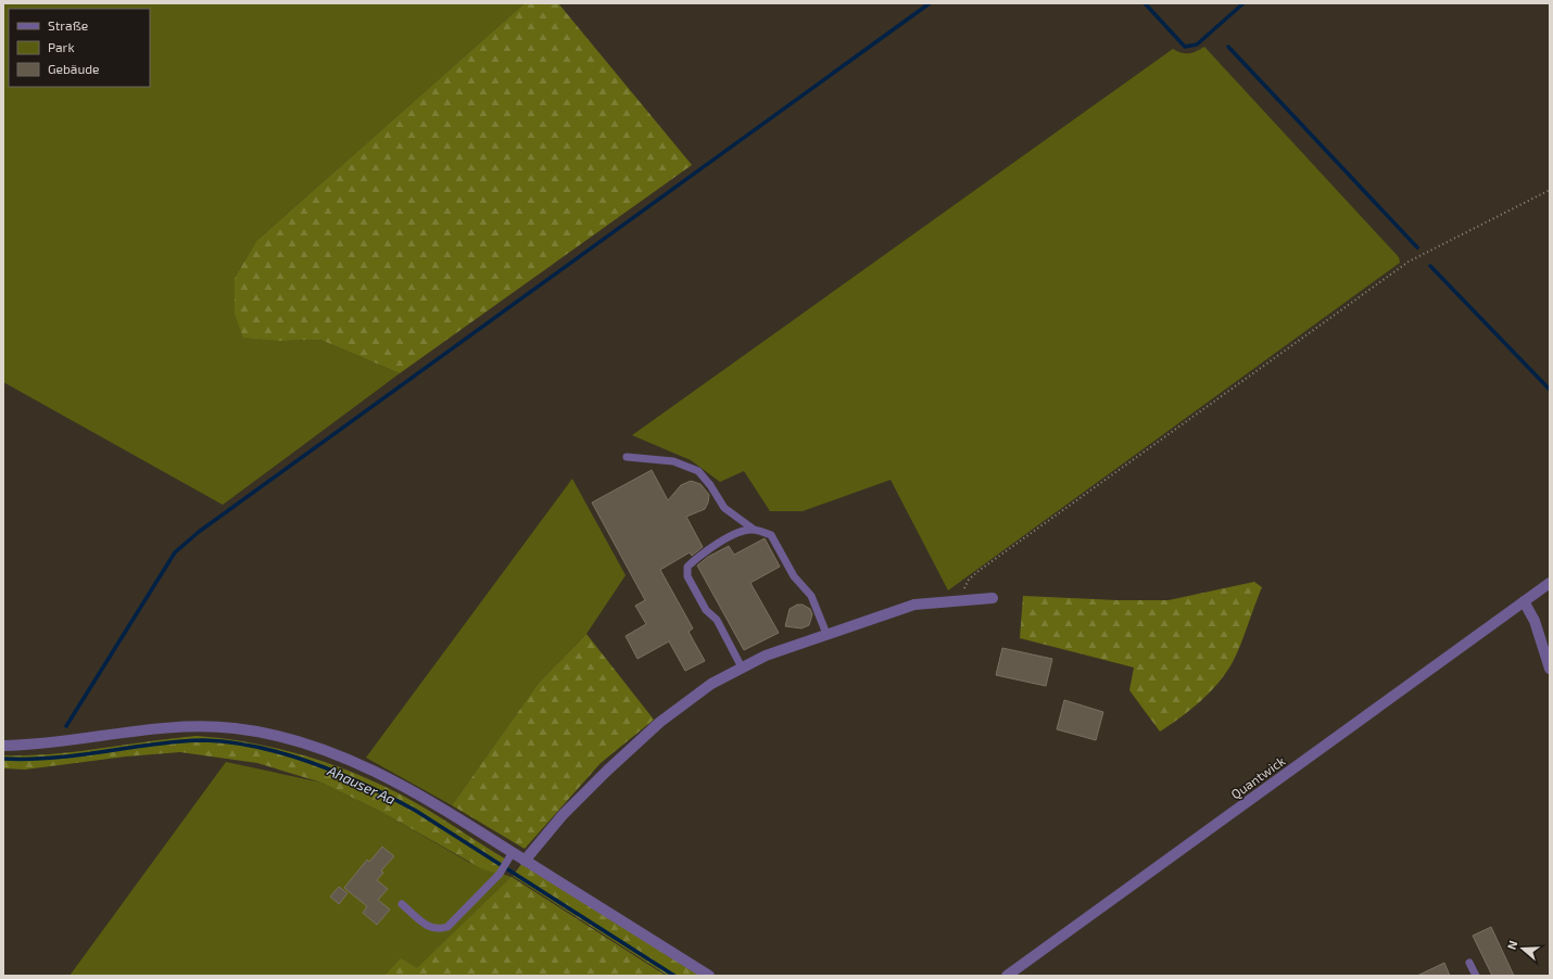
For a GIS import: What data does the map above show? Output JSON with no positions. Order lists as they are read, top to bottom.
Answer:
{
  "streets": {
    "street": ["Quantwick"]
  },
  "water": ["Ahauser Aa"],
  "legend": ["Straße", "Park", "Gebäude"],
  "north": "left"
}
